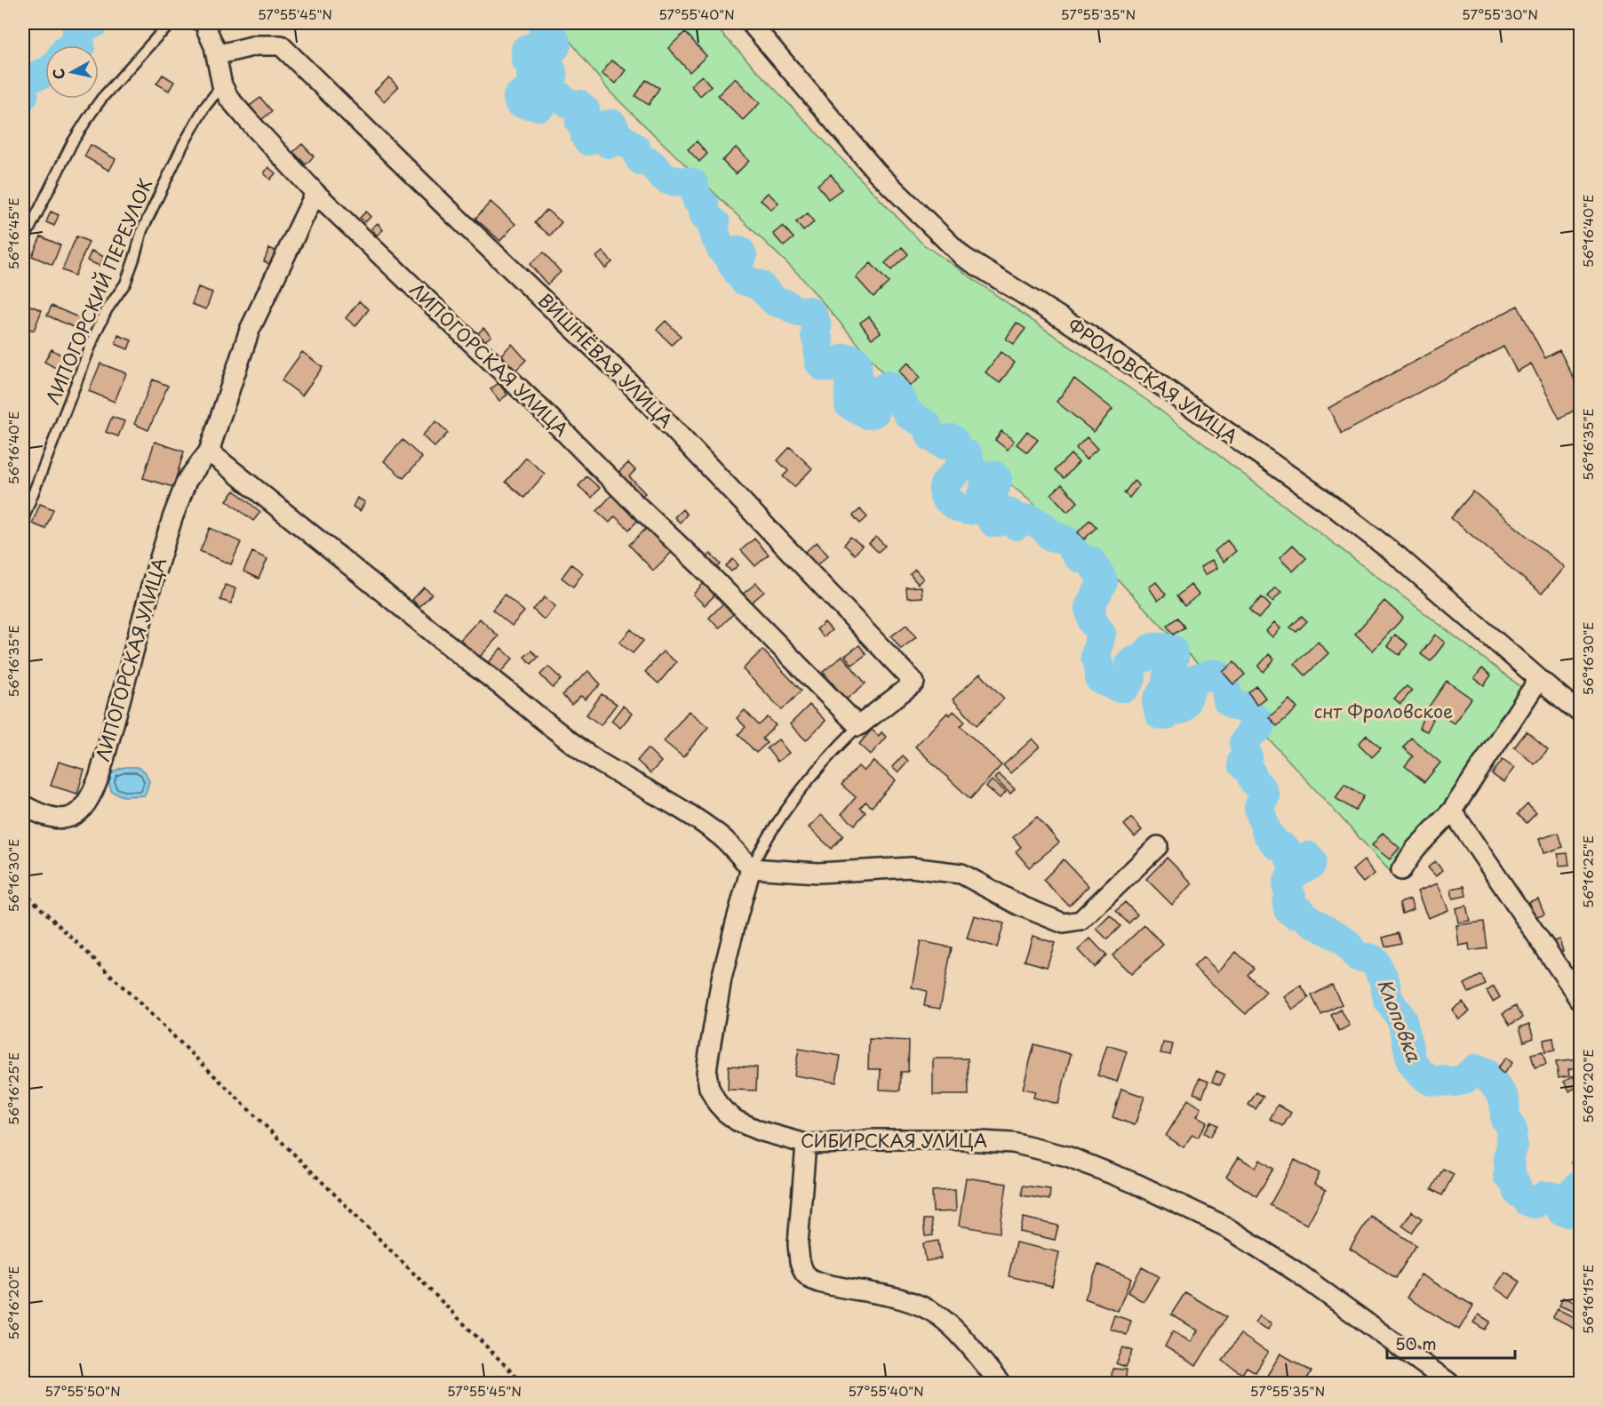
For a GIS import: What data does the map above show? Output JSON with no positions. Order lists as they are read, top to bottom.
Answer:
{
  "streets": {
    "street": [
      "ЛИПОГОРСКАЯ УЛИЦА",
      "ВИШНЁВАЯ УЛИЦА",
      "ФРОЛОВСКАЯ УЛИЦА",
      "СИБИРСКАЯ УЛИЦА"
    ],
    "lane": ["ЛИПОГОРСКИЙ ПЕРЕУЛОК"]
  },
  "crossings": [
    ["ЛИПОГОРСКАЯ УЛИЦА", "ВИШНЁВАЯ УЛИЦА"]
  ],
  "water": ["Клоповка"],
  "parks": ["снт Фроловское"],
  "scale_bar": "50 m",
  "north": "left",
  "coordinates": [
    "57°55'45\"N",
    "57°55'40\"N",
    "57°55'35\"N",
    "57°55'30\"N",
    "56°16'40\"E",
    "56°16'45\"E",
    "56°16'35\"E",
    "56°16'30\"E",
    "56°16'25\"E",
    "56°16'20\"E",
    "56°16'15\"E",
    "57°55'50\"N"
  ]
}
